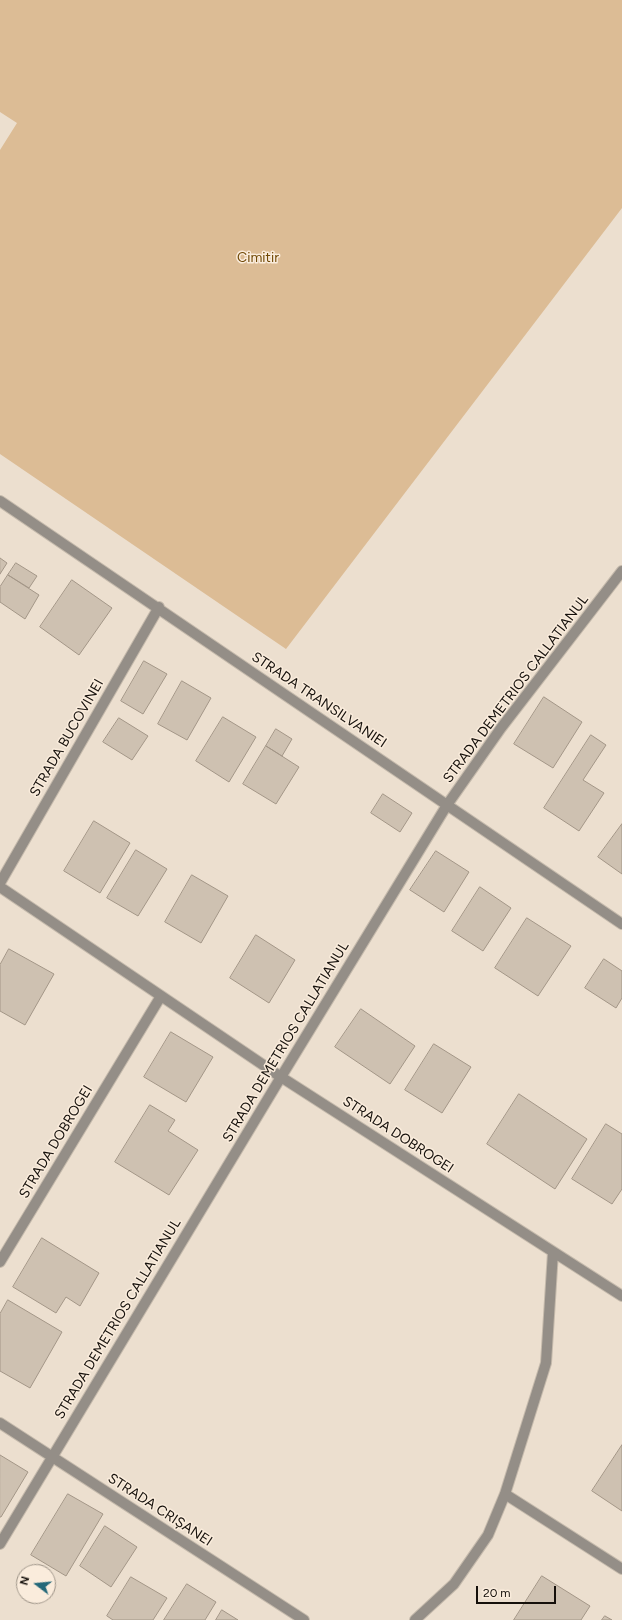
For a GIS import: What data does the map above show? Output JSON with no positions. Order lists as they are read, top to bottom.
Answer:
{
  "streets": {
    "street": [
      "STRADA DEMETRIOS CALLATIANUL",
      "STRADA TRANSILVANIEI",
      "STRADA BUCOVINEI",
      "STRADA DOBROGEI",
      "STRADA CRIȘANEI"
    ]
  },
  "crossings": [
    ["STRADA DEMETRIOS CALLATIANUL", "STRADA TRANSILVANIEI"],
    ["STRADA DEMETRIOS CALLATIANUL", "STRADA DOBROGEI"],
    ["STRADA DEMETRIOS CALLATIANUL", "STRADA CRIȘANEI"],
    ["STRADA TRANSILVANIEI", "STRADA BUCOVINEI"]
  ],
  "parks": ["Cimitir"],
  "scale_bar": "20 m",
  "north": "left"
}
